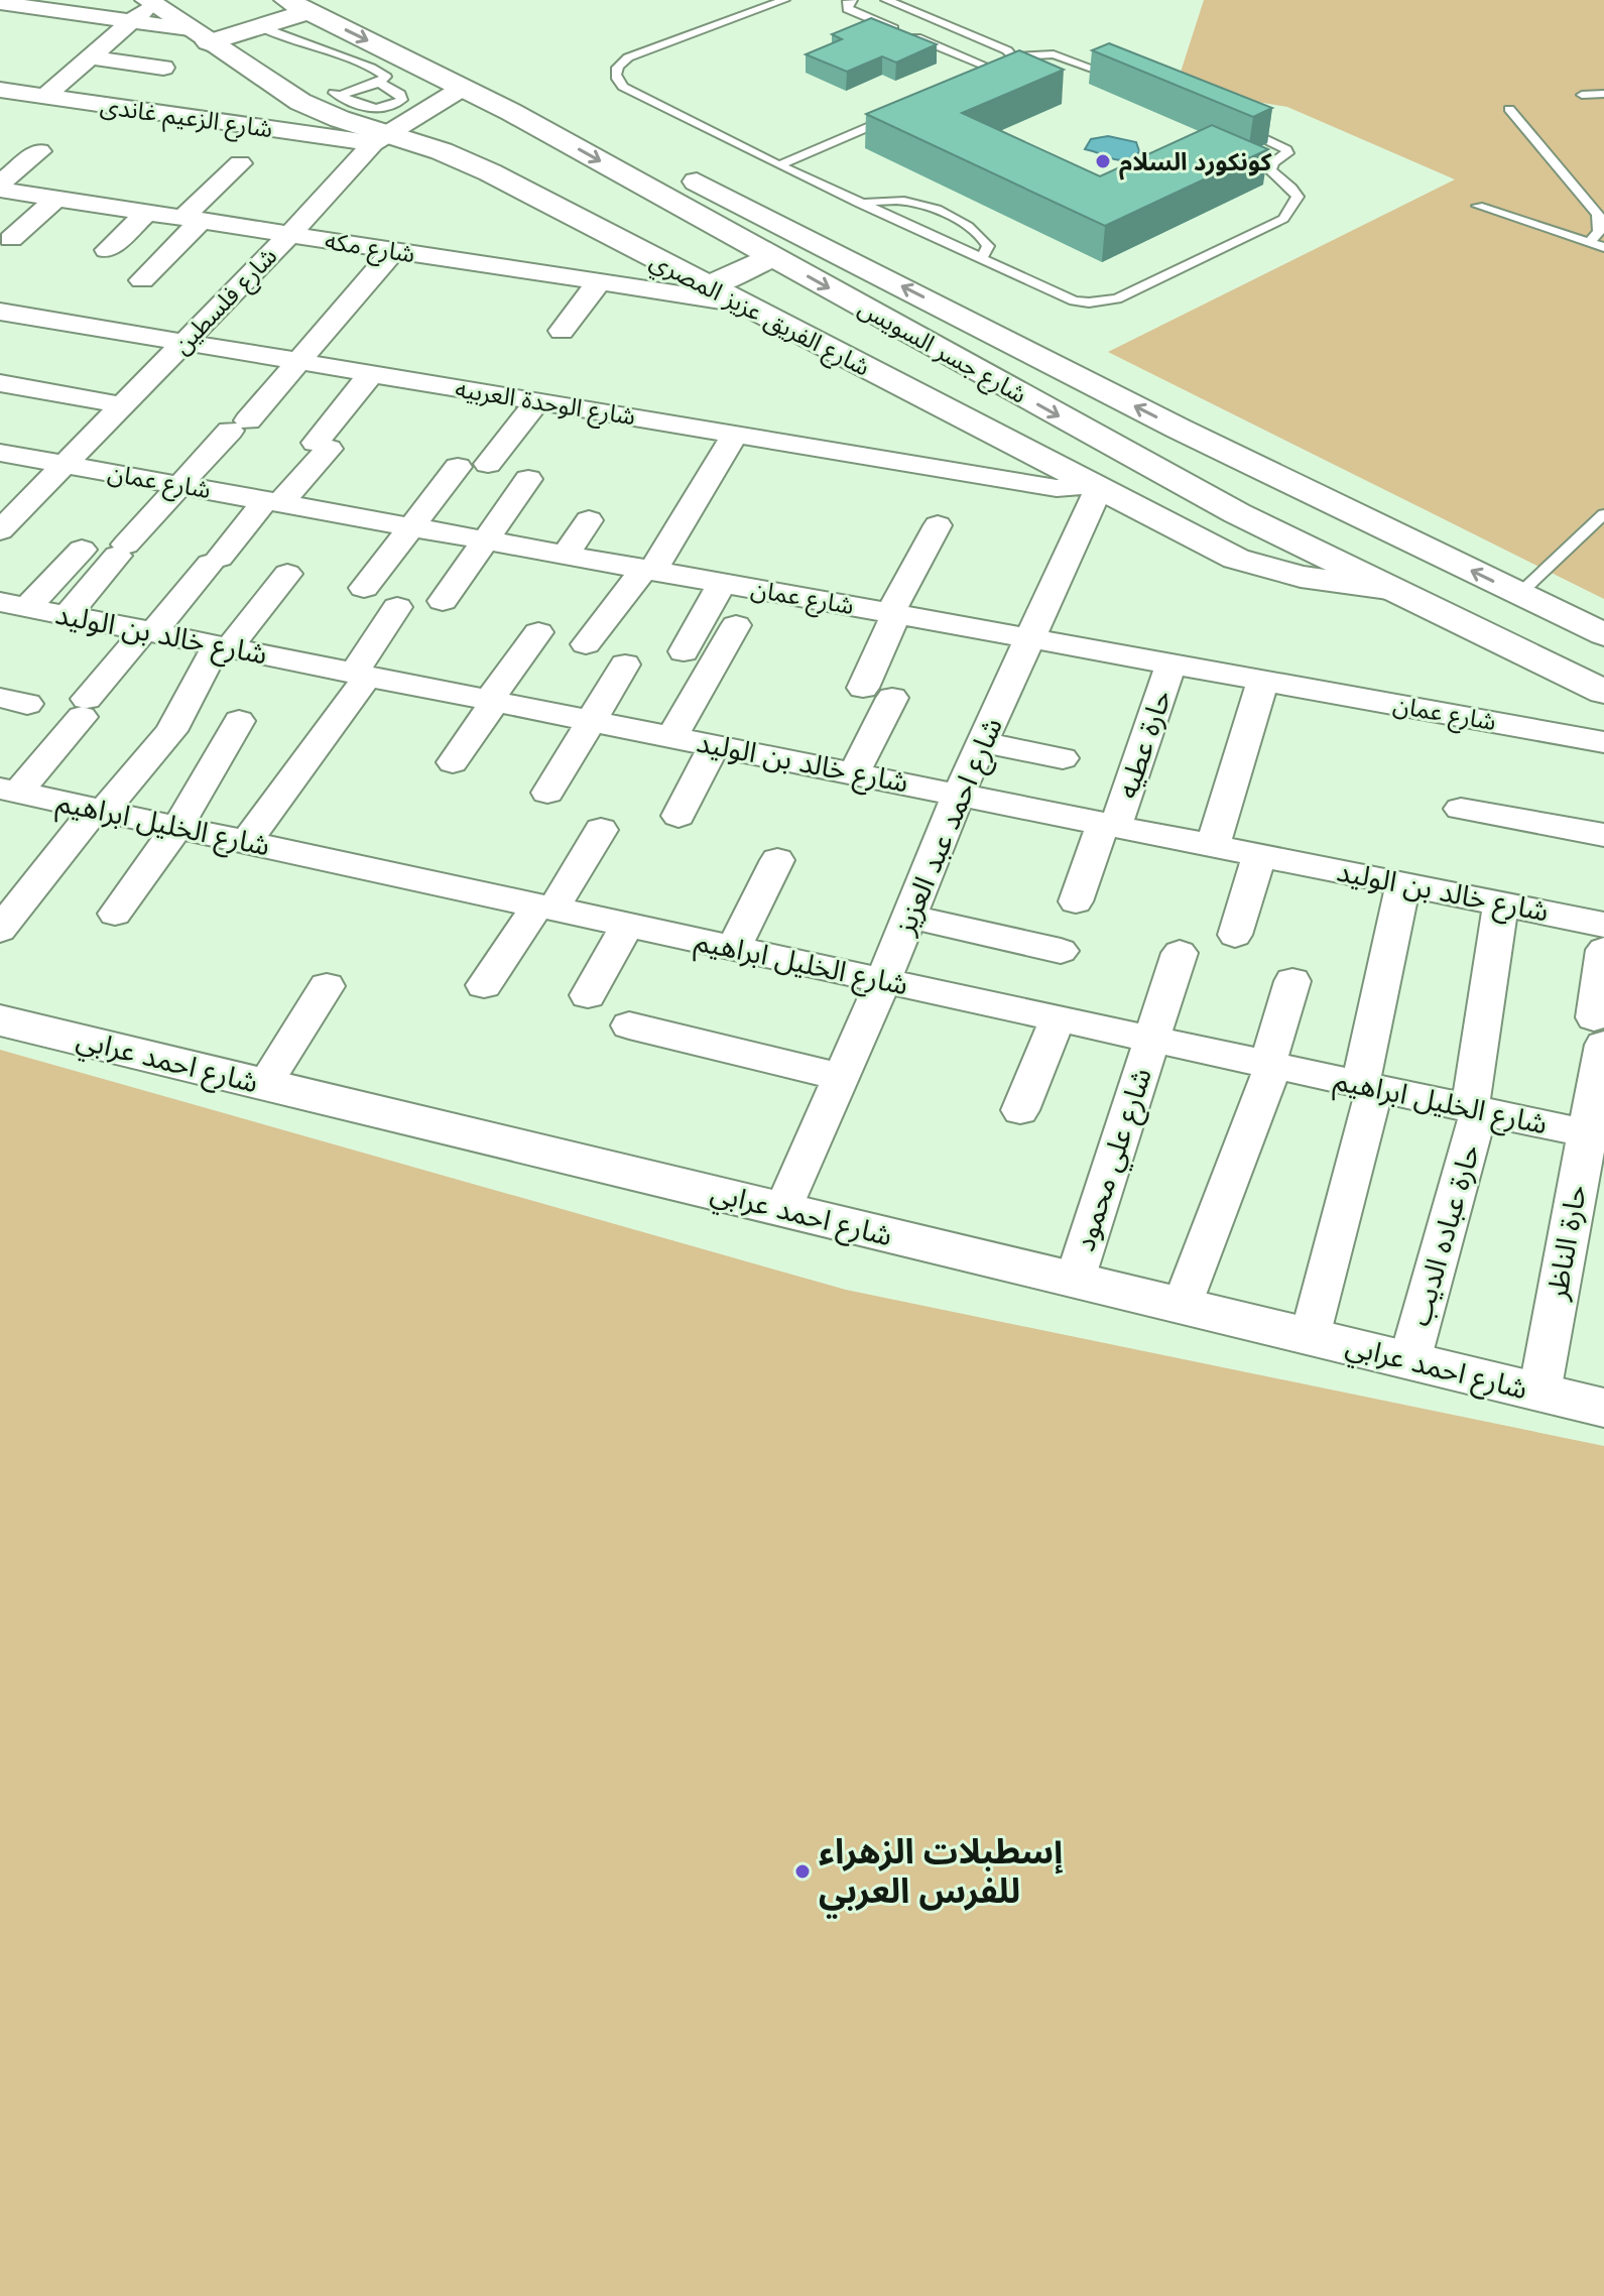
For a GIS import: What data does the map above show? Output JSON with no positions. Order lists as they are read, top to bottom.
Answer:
{
  "streets": {
    "main road": ["شارع الفريق عزيز المصري", "شارع جسر السويس", "شارع احمد عرابي"],
    "street": [
      "شارع الزعيم غاندى",
      "شارع مكه",
      "شارع فلسطين",
      "شارع الوحدة العربيه",
      "شارع عمان",
      "شارع خالد بن الوليد",
      "حارة عطيه",
      "شارع الخليل ابراهيم",
      "شارع احمد عبد العزيز",
      "شارع علي محمود",
      "حارة عباده الديب",
      "حارة الناظر"
    ]
  },
  "crossings": [
    ["شارع الزعيم غاندى", "شارع فلسطين"],
    ["شارع الزعيم غاندى", "شارع الفريق عزيز المصري"],
    ["شارع مكه", "شارع فلسطين"],
    ["شارع مكه", "شارع الفريق عزيز المصري"],
    ["شارع فلسطين", "شارع الفريق عزيز المصري"],
    ["شارع فلسطين", "شارع جسر السويس"],
    ["شارع فلسطين", "شارع الوحدة العربيه"],
    ["شارع فلسطين", "شارع عمان"],
    ["شارع الفريق عزيز المصري", "شارع جسر السويس"],
    ["شارع الفريق عزيز المصري", "شارع الوحدة العربيه"],
    ["شارع الفريق عزيز المصري", "شارع احمد عبد العزيز"],
    ["شارع الوحدة العربيه", "شارع احمد عبد العزيز"],
    ["شارع عمان", "حارة عطيه"],
    ["شارع عمان", "شارع احمد عبد العزيز"],
    ["شارع خالد بن الوليد", "حارة عطيه"],
    ["شارع خالد بن الوليد", "شارع احمد عبد العزيز"],
    ["شارع خالد بن الوليد", "حارة عباده الديب"],
    ["شارع الخليل ابراهيم", "شارع احمد عبد العزيز"],
    ["شارع الخليل ابراهيم", "شارع علي محمود"],
    ["شارع الخليل ابراهيم", "حارة عباده الديب"],
    ["شارع الخليل ابراهيم", "حارة الناظر"],
    ["شارع احمد عبد العزيز", "شارع احمد عرابي"],
    ["شارع احمد عرابي", "شارع علي محمود"],
    ["شارع احمد عرابي", "حارة عباده الديب"],
    ["شارع احمد عرابي", "حارة الناظر"]
  ],
  "places": ["كونكورد السلام", "إسطبلات الزهراء للفرس العربي"]
}
